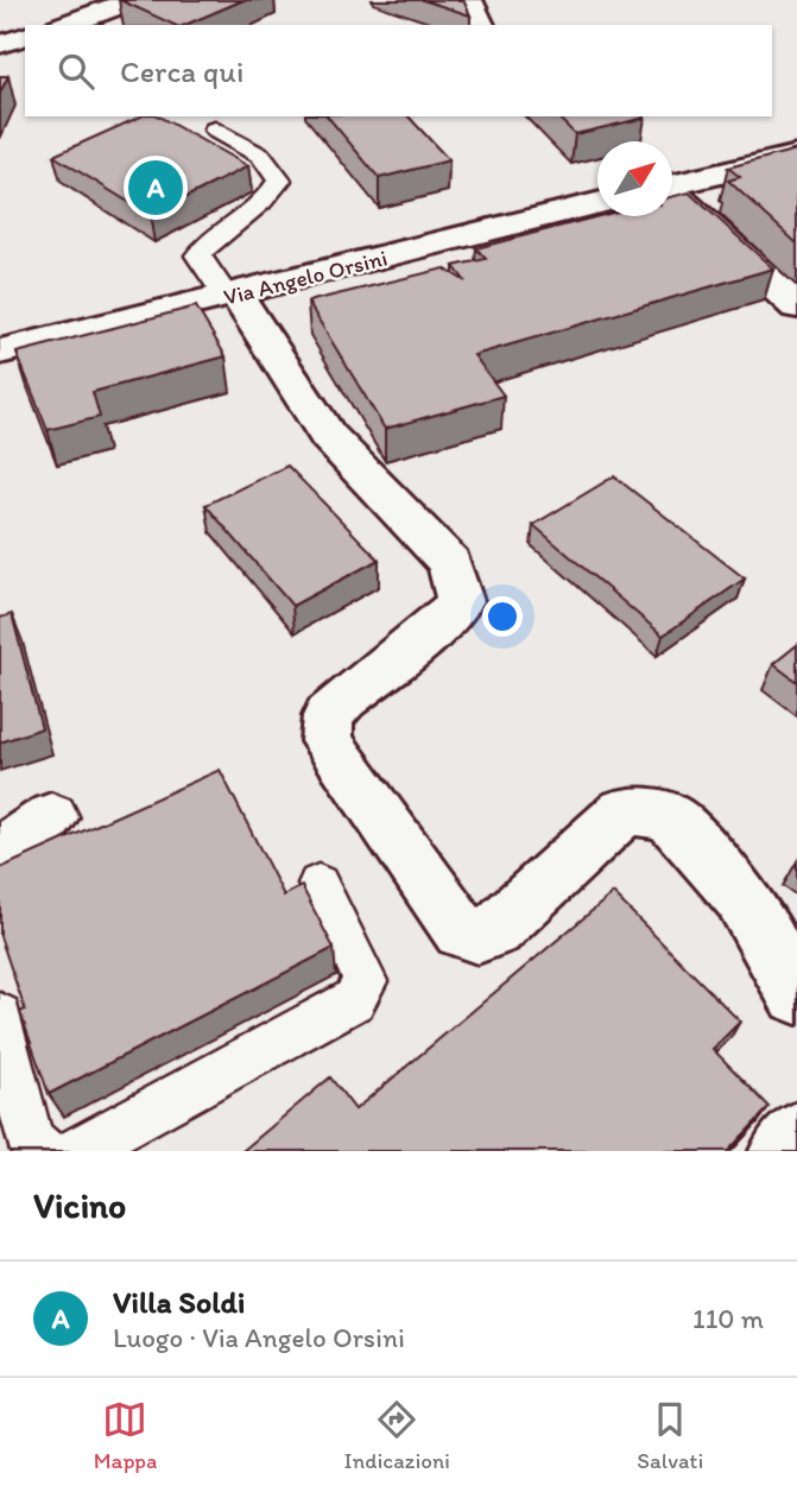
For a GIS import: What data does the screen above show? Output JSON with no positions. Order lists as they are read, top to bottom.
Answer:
{
  "streets": {
    "street": ["Via Angelo Orsini"]
  },
  "north": "top right",
  "page": {
    "search": "Cerca qui",
    "pins": "A",
    "heading": "Vicino",
    "list": [
      {
        "mark": "A",
        "name": "Villa Soldi",
        "note": "Luogo · Via Angelo Orsini",
        "value": "110 m"
      }
    ],
    "nav": ["Mappa", "Indicazioni", "Salvati"]
  }
}
